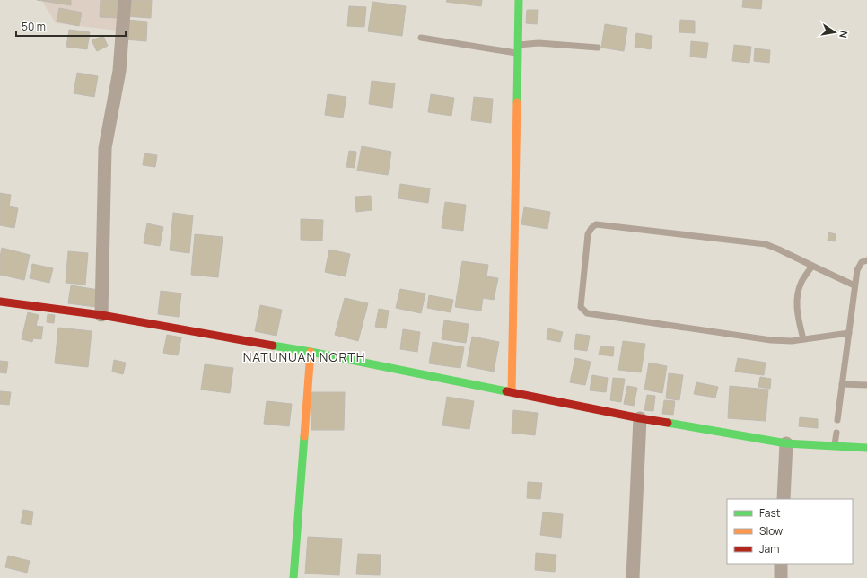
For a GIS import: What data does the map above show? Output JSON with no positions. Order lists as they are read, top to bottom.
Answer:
{
  "districts": ["NATUNUAN NORTH"],
  "legend": ["Fast", "Slow", "Jam"],
  "scale_bar": "50 m",
  "north": "right"
}
